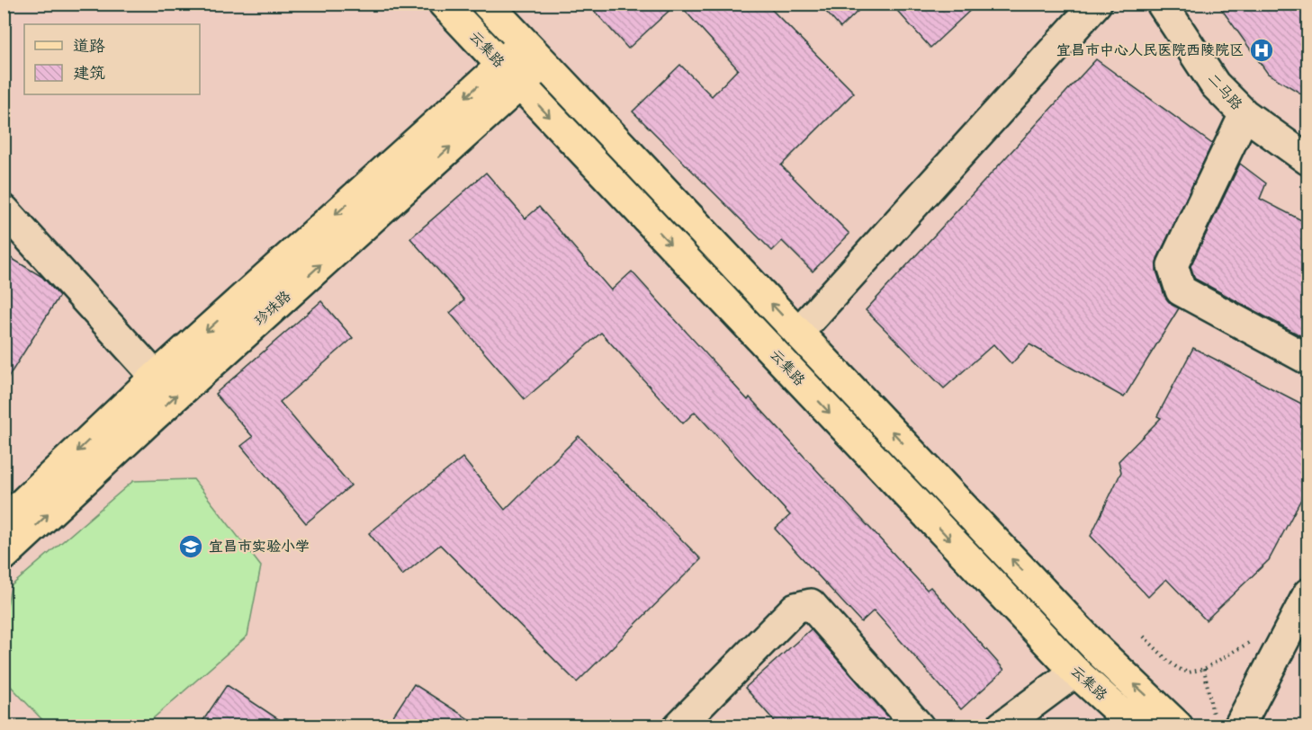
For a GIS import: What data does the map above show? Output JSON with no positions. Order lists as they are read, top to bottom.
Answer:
{
  "streets": {
    "main road": ["云集路", "珍珠路"],
    "street": ["二马路"]
  },
  "crossings": [
    ["云集路", "珍珠路"]
  ],
  "places": {
    "hospital": ["宜昌市中心人民医院西陵院区"],
    "school or university": ["宜昌市实验小学"]
  },
  "legend": ["道路", "建筑"]
}
